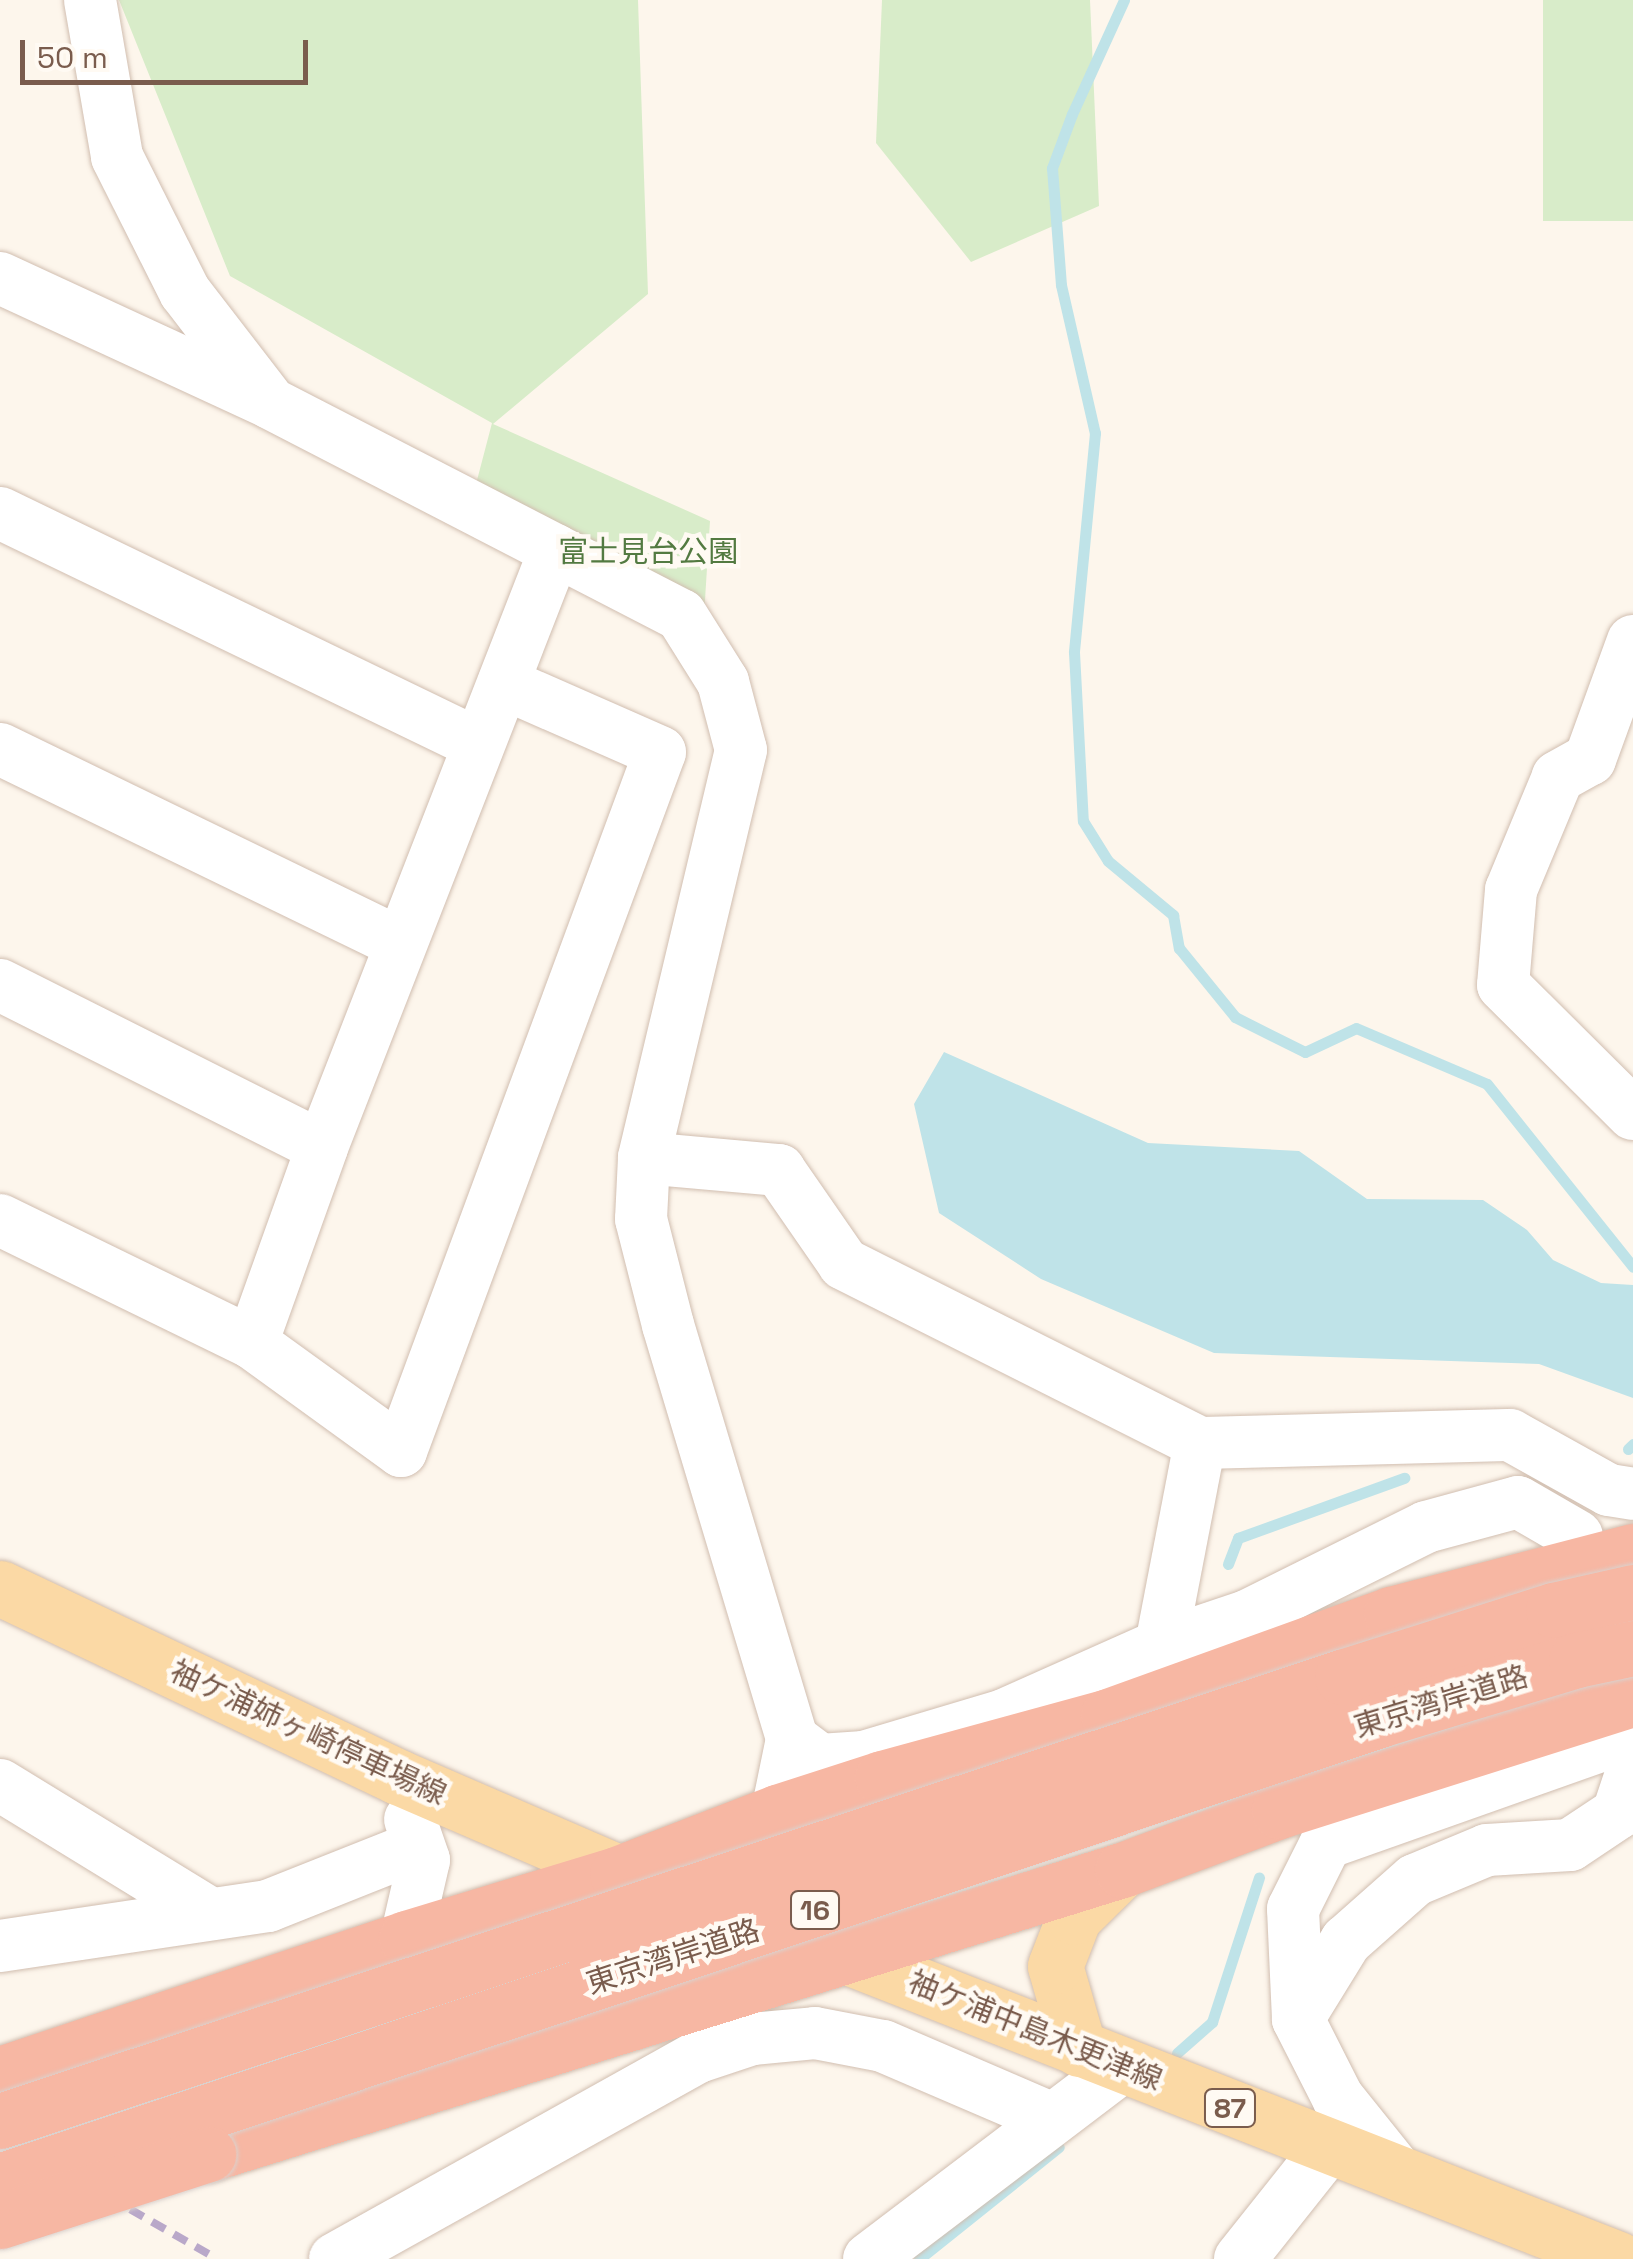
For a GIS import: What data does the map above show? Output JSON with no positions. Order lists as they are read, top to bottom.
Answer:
{
  "streets": {
    "highway": ["東京湾岸道路", "16"],
    "main road": ["袖ケ浦姉ヶ崎停車場線", "袖ケ浦中島木更津線", "87"]
  },
  "crossings": [
    ["東京湾岸道路", "16"],
    ["袖ケ浦姉ヶ崎停車場線", "16"],
    ["袖ケ浦姉ヶ崎停車場線", "87"],
    ["16", "袖ケ浦中島木更津線"],
    ["16", "87"],
    ["袖ケ浦中島木更津線", "87"]
  ],
  "parks": ["富士見台公園"],
  "scale_bar": "50 m"
}
